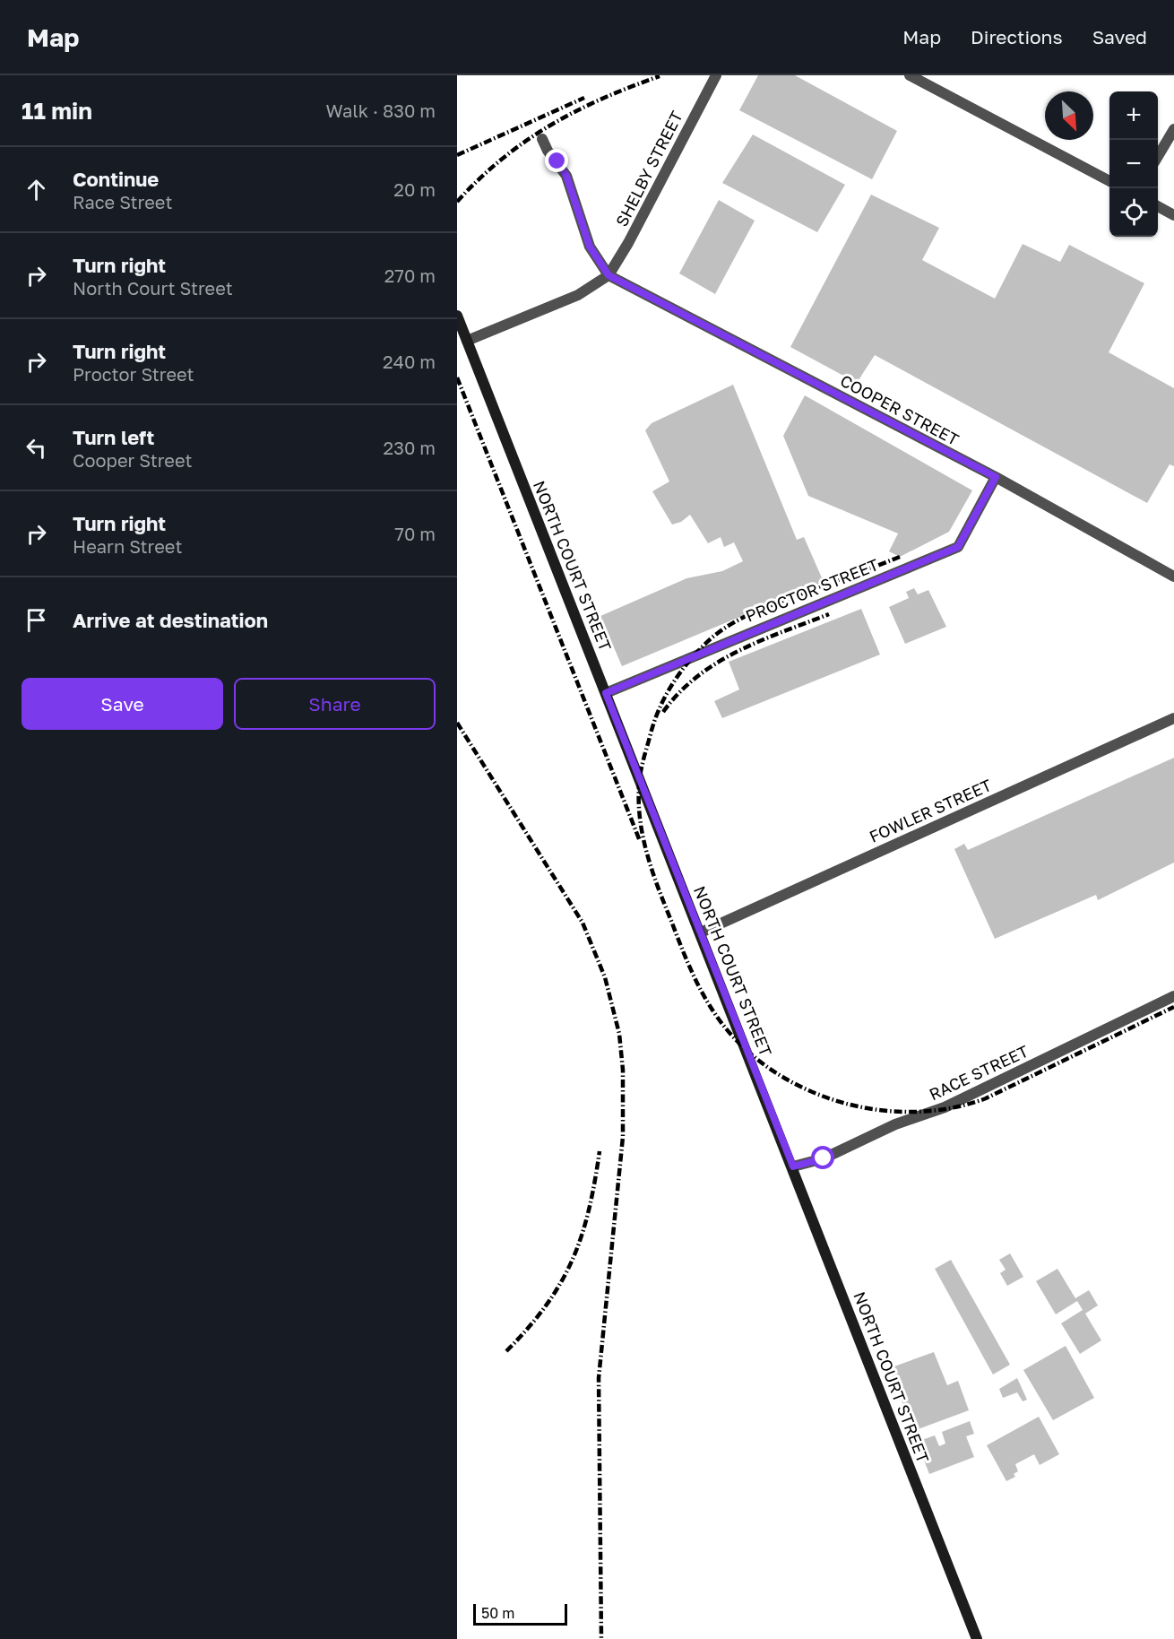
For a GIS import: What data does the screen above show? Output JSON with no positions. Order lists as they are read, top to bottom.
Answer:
{
  "streets": {
    "main road": ["NORTH COURT STREET"],
    "street": [
      "SHELBY STREET",
      "COOPER STREET",
      "PROCTOR STREET",
      "FOWLER STREET",
      "RACE STREET"
    ]
  },
  "crossings": [
    ["SHELBY STREET", "COOPER STREET"],
    ["COOPER STREET", "PROCTOR STREET"],
    ["NORTH COURT STREET", "PROCTOR STREET"],
    ["NORTH COURT STREET", "FOWLER STREET"],
    ["NORTH COURT STREET", "RACE STREET"]
  ],
  "scale_bar": "50 m",
  "north": "bottom right",
  "page": {
    "header": "Map",
    "nav": ["Map", "Directions", "Saved"],
    "heading": ["11 min", "Walk · 830 m"],
    "map_buttons": ["+", "−"],
    "list": [
      ["Continue", "Race Street", "20 m"],
      ["Turn right", "North Court Street", "270 m"],
      ["Turn right", "Proctor Street", "240 m"],
      ["Turn left", "Cooper Street", "230 m"],
      ["Turn right", "Hearn Street", "70 m"],
      "Arrive at destination"
    ],
    "buttons": ["Save", "Share"],
    "scale": "50 m"
  }
}
